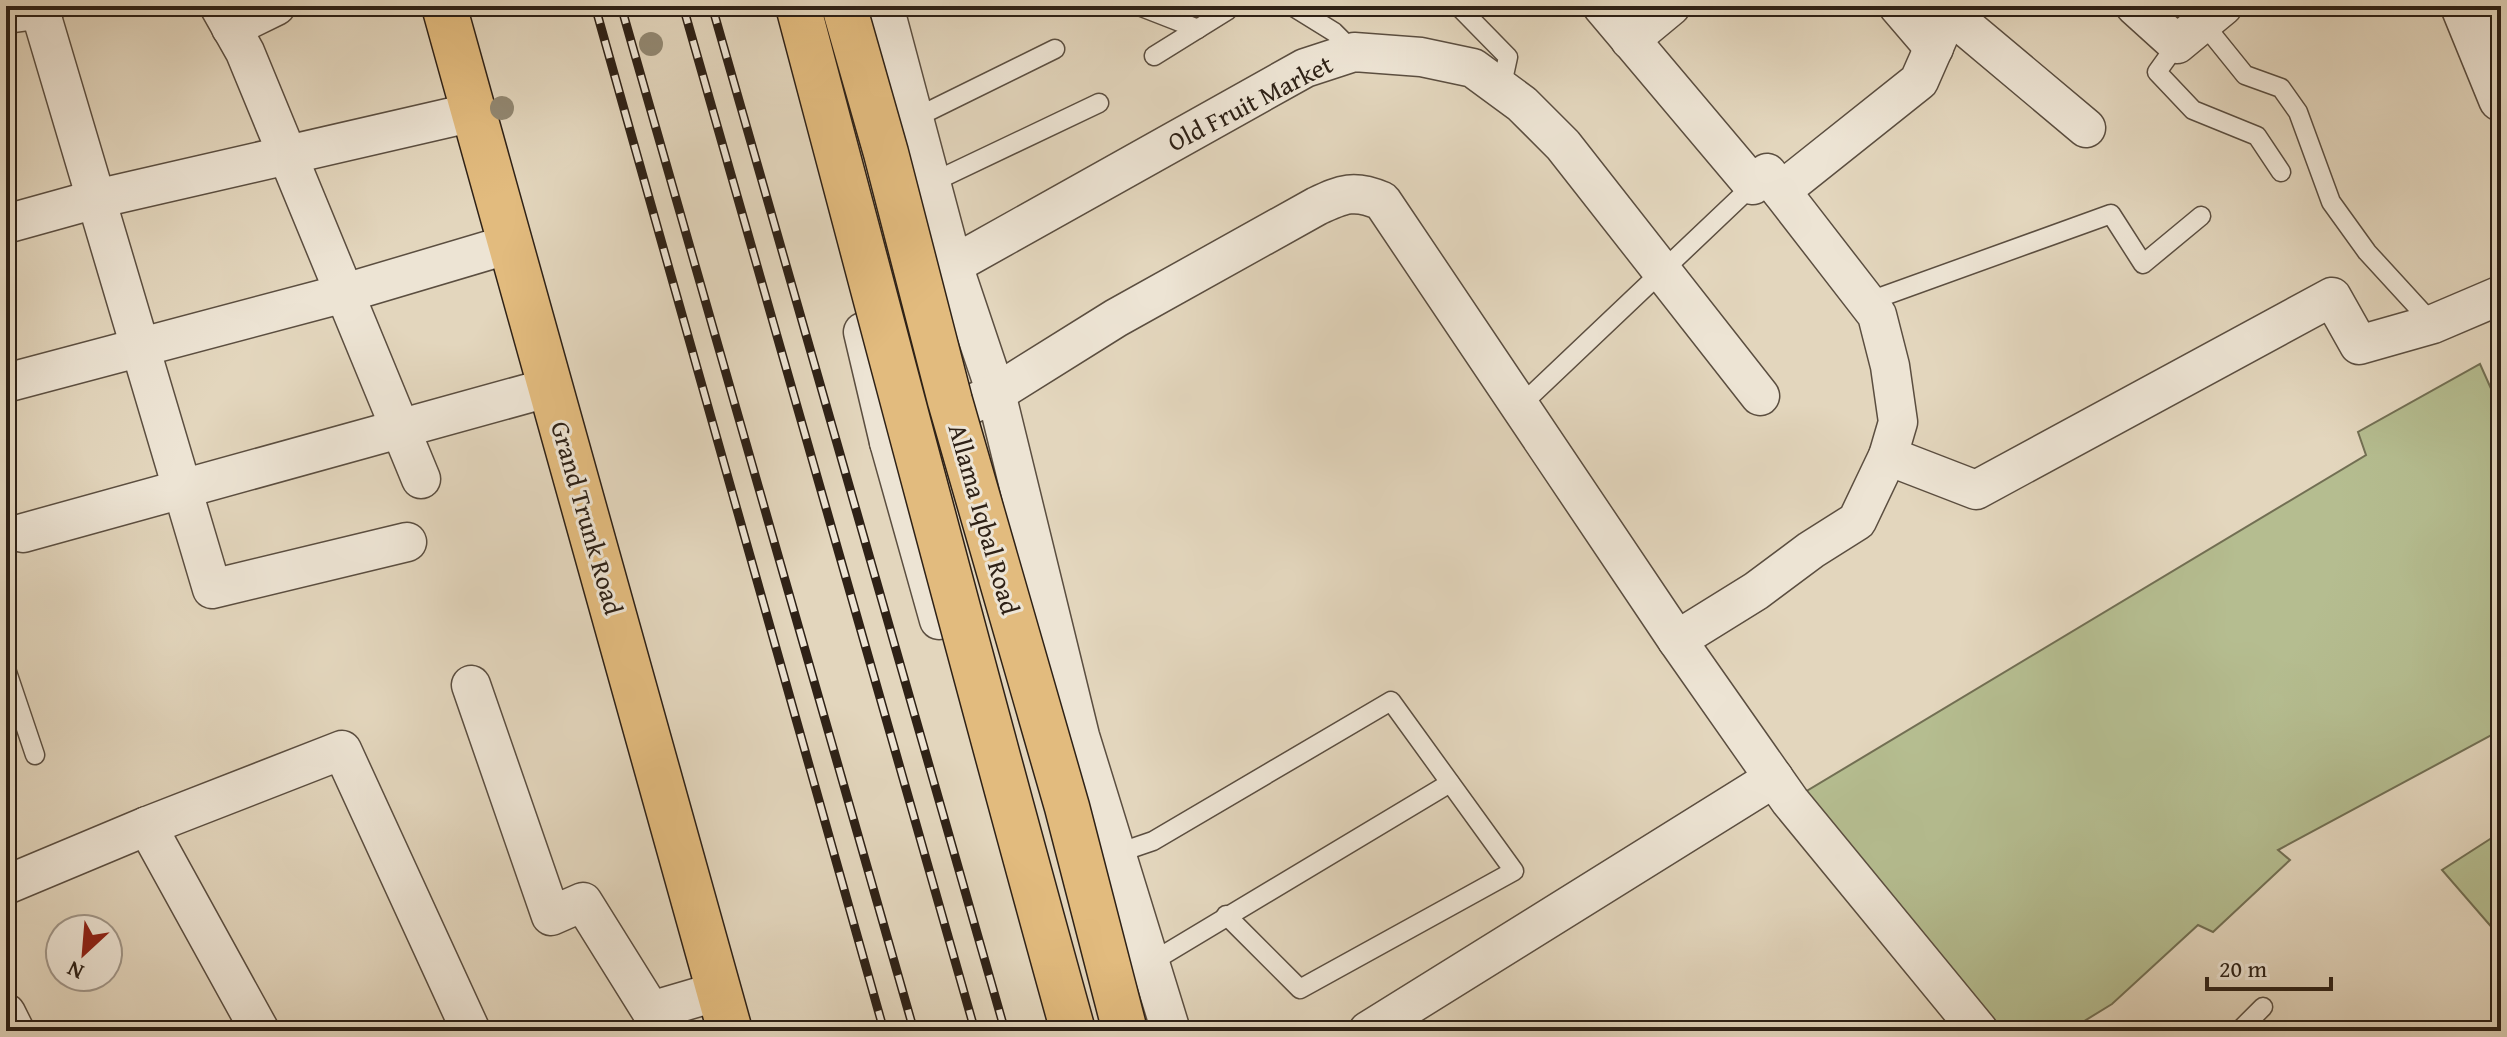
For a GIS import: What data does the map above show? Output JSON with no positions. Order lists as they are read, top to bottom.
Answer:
{
  "streets": {
    "main road": ["Grand Trunk Road", "Allama Iqbal Road"],
    "street": ["Old Fruit Market"]
  },
  "scale_bar": "20 m",
  "north": "bottom left"
}
